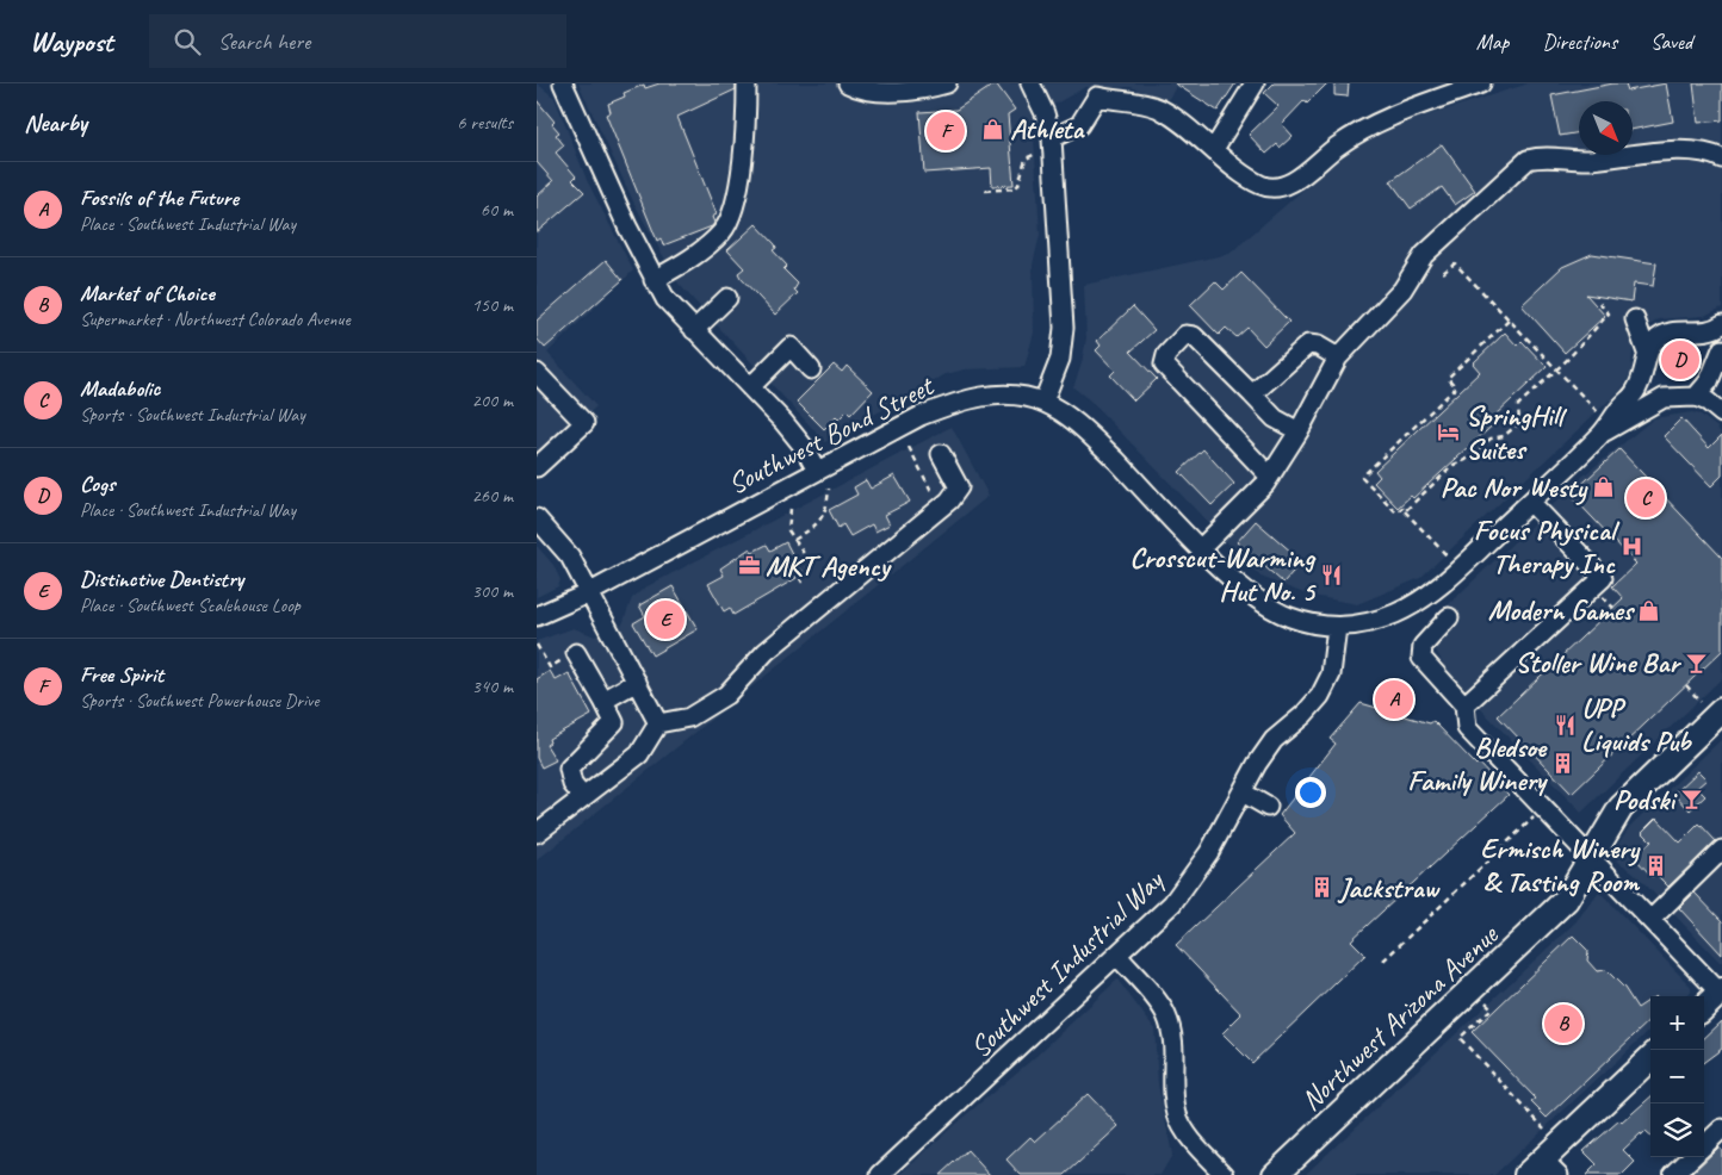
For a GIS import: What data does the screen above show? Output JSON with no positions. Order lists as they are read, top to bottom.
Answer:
{
  "streets": {
    "main road": ["Northwest Arizona Avenue"],
    "street": ["Southwest Bond Street", "Southwest Industrial Way"]
  },
  "crossings": [
    ["Southwest Bond Street", "Southwest Industrial Way"]
  ],
  "places": {
    "shop": ["Athleta", "Pac Nor Westy", "Modern Games"],
    "hotel": ["SpringHill Suites"],
    "hospital": ["Focus Physical Therapy Inc"],
    "office": ["MKT Agency"],
    "restaurant": ["Crosscut-Warming Hut No. 5", "UPP Liquids Pub"],
    "bar": ["Stoller Wine Bar", "Podski"],
    "building": ["Bledsoe Family Winery", "Ermisch Winery & Tasting Room", "Jackstraw"]
  },
  "north": "bottom right",
  "page": {
    "header": "Waypost",
    "search": "Search here",
    "nav": ["Map", "Directions", "Saved"],
    "heading": ["Nearby", "6 results"],
    "pins": [
      "F",
      "D",
      "C",
      "E",
      "A",
      "B"
    ],
    "list": [
      {
        "mark": "A",
        "name": "Fossils of the Future",
        "note": "Place · Southwest Industrial Way",
        "value": "60 m"
      },
      {
        "mark": "B",
        "name": "Market of Choice",
        "note": "Supermarket · Northwest Colorado Avenue",
        "value": "150 m"
      },
      {
        "mark": "C",
        "name": "Madabolic",
        "note": "Sports · Southwest Industrial Way",
        "value": "200 m"
      },
      {
        "mark": "D",
        "name": "Cogs",
        "note": "Place · Southwest Industrial Way",
        "value": "260 m"
      },
      {
        "mark": "E",
        "name": "Distinctive Dentistry",
        "note": "Place · Southwest Scalehouse Loop",
        "value": "300 m"
      },
      {
        "mark": "F",
        "name": "Free Spirit",
        "note": "Sports · Southwest Powerhouse Drive",
        "value": "340 m"
      }
    ],
    "map_buttons": ["+", "−"]
  }
}
